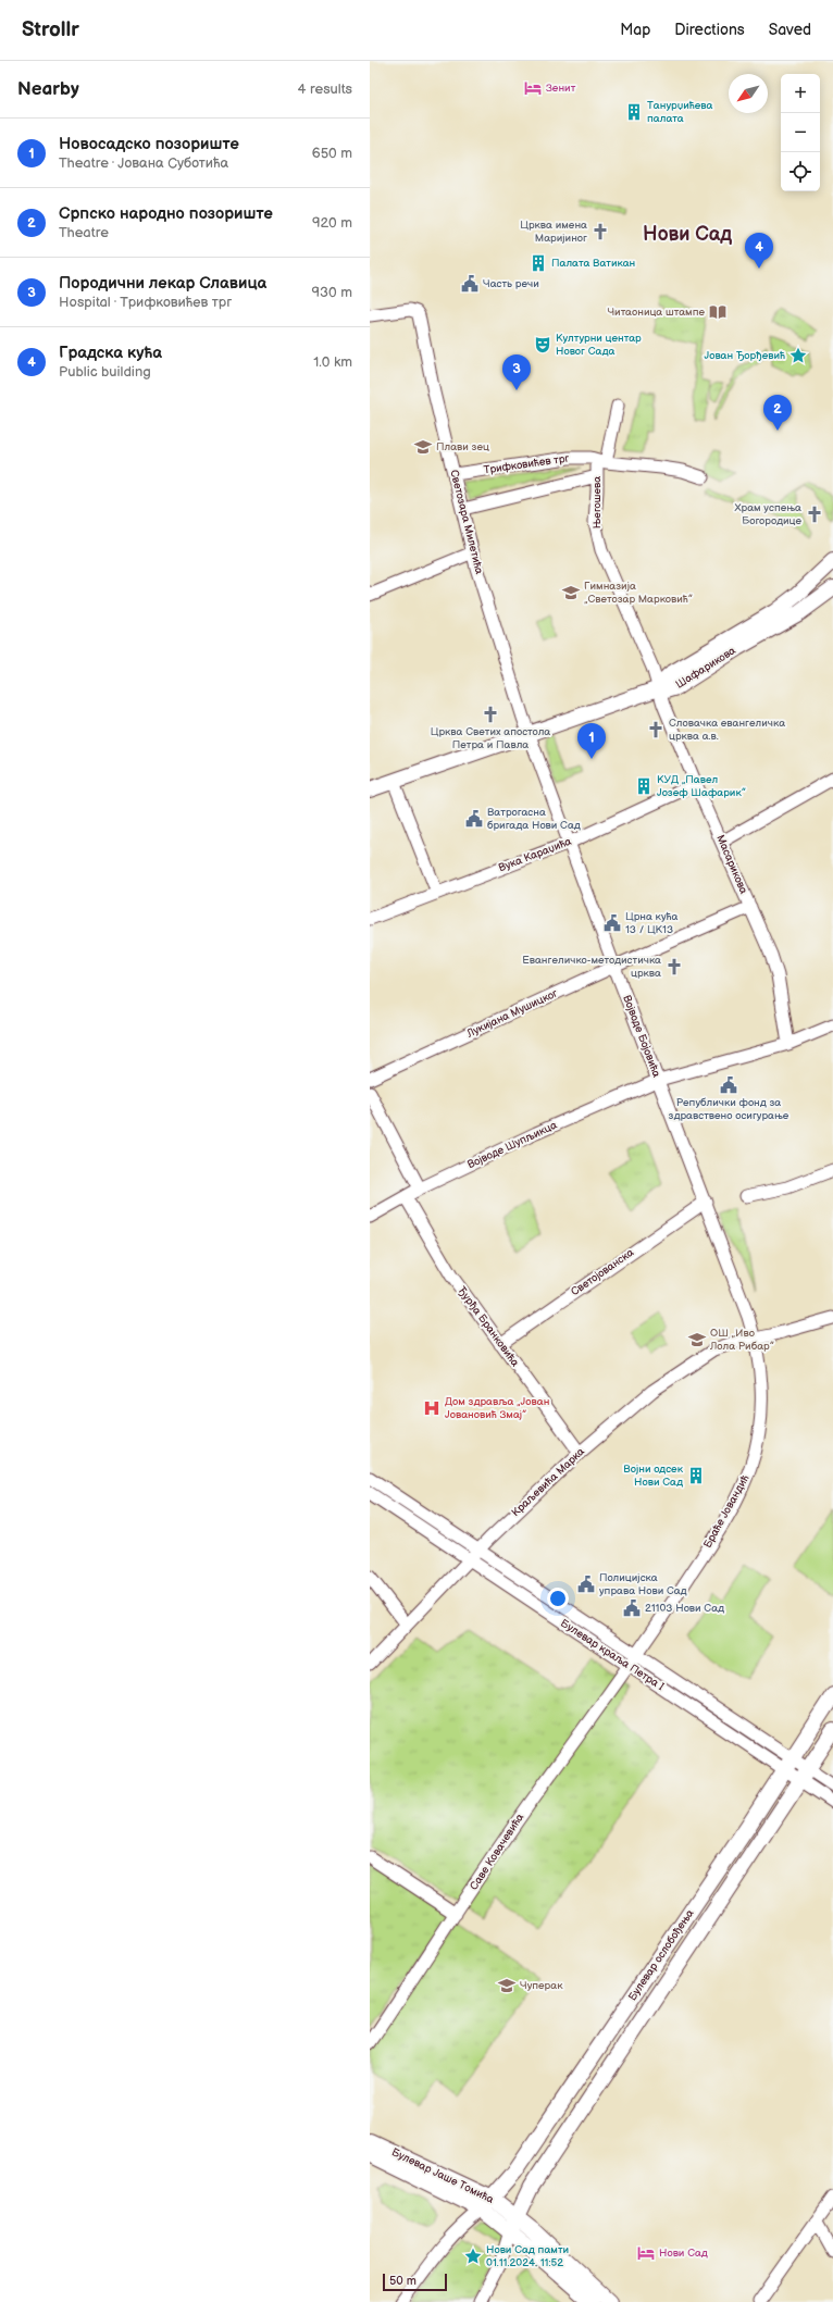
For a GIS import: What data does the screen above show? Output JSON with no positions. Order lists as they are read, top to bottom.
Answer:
{
  "streets": {
    "main road": ["Шафарикова", "Булевар ослобођења", "Булевар Јаше Томића"],
    "street": [
      "Трифковићев трг",
      "Његошева",
      "Светозара Милетића",
      "Вука Караџића",
      "Масарикова",
      "Лукијана Мушицког",
      "Војводе Бојовића",
      "Војводе Шупљикца",
      "Светојованска",
      "Ђурђа Бранковића",
      "Краљевића Марка",
      "Браће Јовандић",
      "Булевар краља Петра I",
      "Саве Ковачевића"
    ]
  },
  "crossings": [
    ["Трифковићев трг", "Његошева"],
    ["Трифковићев трг", "Светозара Милетића"],
    ["Његошева", "Шафарикова"],
    ["Његошева", "Масарикова"],
    ["Светозара Милетића", "Војводе Бојовића"],
    ["Шафарикова", "Масарикова"],
    ["Вука Караџића", "Масарикова"],
    ["Вука Караџића", "Војводе Бојовића"],
    ["Масарикова", "Лукијана Мушицког"],
    ["Масарикова", "Војводе Шупљикца"],
    ["Лукијана Мушицког", "Војводе Бојовића"],
    ["Војводе Бојовића", "Војводе Шупљикца"],
    ["Војводе Бојовића", "Светојованска"],
    ["Војводе Бојовића", "Краљевића Марка"],
    ["Војводе Бојовића", "Браће Јовандић"],
    ["Војводе Шупљикца", "Ђурђа Бранковића"],
    ["Светојованска", "Ђурђа Бранковића"],
    ["Ђурђа Бранковића", "Краљевића Марка"],
    ["Краљевића Марка", "Браће Јовандић"],
    ["Краљевића Марка", "Булевар краља Петра I"],
    ["Браће Јовандић", "Булевар краља Петра I"],
    ["Браће Јовандић", "Саве Ковачевића"],
    ["Булевар краља Петра I", "Саве Ковачевића"],
    ["Булевар краља Петра I", "Булевар ослобођења"],
    ["Булевар ослобођења", "Булевар Јаше Томића"]
  ],
  "districts": ["Нови Сад"],
  "places": {
    "hotel": ["Зенит", "Нови Сад"],
    "building": [
      "Танурџићева палата",
      "Палата Ватикан",
      "КУД „Павел Јозеф Шафарик”",
      "Војни одсек Нови Сад"
    ],
    "church": [
      "Црква имена Маријиног",
      "Храм успења Богородице",
      "Црква Светих апостола Петра и Павла",
      "Словачка евангеличка црква а.в.",
      "Евангеличко-методистичка црква"
    ],
    "public building": [
      "Часть речи",
      "Ватрогасна бригада Нови Сад",
      "Црна кућа 13 / ЦК13",
      "Републички фонд за здравствено осигурање",
      "Полицијска управа Нови Сад",
      "21103 Нови Сад"
    ],
    "library": ["Читаоница штампе"],
    "theatre": ["Културни центар Новог Сада"],
    "place": ["Јован Ђорђевић", "Нови Сад памти 01.11.2024. 11:52"],
    "school or university": [
      "Плави зец",
      "Гимназија „Светозар Марковић”",
      "ОШ „Иво Лола Рибар”",
      "Чуперак"
    ],
    "hospital": ["Дом здравља „Јован Јовановић Змај”"]
  },
  "scale_bar": "50 m",
  "north": "bottom left",
  "page": {
    "header": "Strollr",
    "nav": ["Map", "Directions", "Saved"],
    "heading": ["Nearby", "4 results"],
    "map_buttons": ["+", "−"],
    "list": [
      {
        "mark": "1",
        "name": "Новосадско позориште",
        "note": "Theatre · Јована Суботића",
        "value": "650 m"
      },
      {
        "mark": "2",
        "name": "Српско народно позориште",
        "note": "Theatre",
        "value": "920 m"
      },
      {
        "mark": "3",
        "name": "Породични лекар Славица",
        "note": "Hospital · Трифковићев трг",
        "value": "930 m"
      },
      {
        "mark": "4",
        "name": "Градска кућа",
        "note": "Public building",
        "value": "1.0 km"
      }
    ],
    "pins": [
      "4",
      "3",
      "2",
      "1"
    ],
    "scale": "50 m"
  }
}
